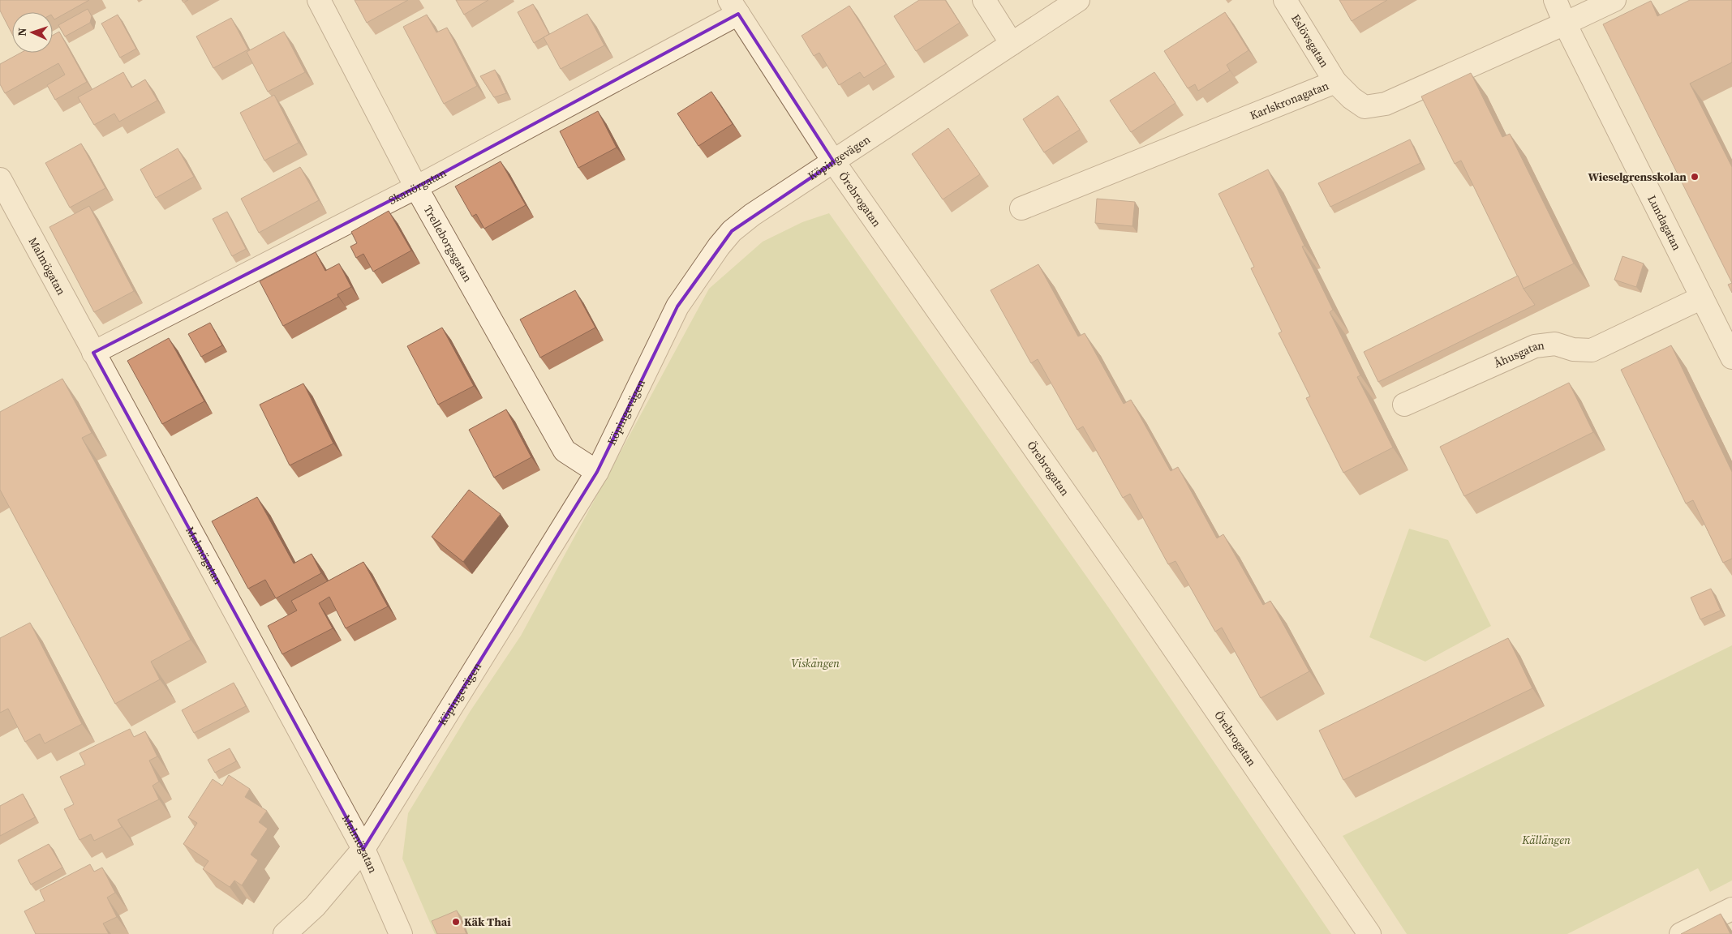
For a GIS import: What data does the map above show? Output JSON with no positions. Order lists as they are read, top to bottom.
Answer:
{
  "streets": {
    "street": [
      "Eslövsgatan",
      "Karlskronagatan",
      "Köpingevägen",
      "Skanörgatan",
      "Örebrogatan",
      "Lundagatan",
      "Trelleborgsgatan",
      "Malmögatan",
      "Åhusgatan"
    ]
  },
  "crossings": [
    ["Eslövsgatan", "Karlskronagatan"],
    ["Karlskronagatan", "Lundagatan"],
    ["Köpingevägen", "Örebrogatan"],
    ["Köpingevägen", "Trelleborgsgatan"],
    ["Köpingevägen", "Malmögatan"],
    ["Skanörgatan", "Örebrogatan"],
    ["Skanörgatan", "Trelleborgsgatan"],
    ["Skanörgatan", "Malmögatan"],
    ["Lundagatan", "Åhusgatan"]
  ],
  "parks": ["Viskängen", "Källängen"],
  "places": ["Wieselgrensskolan", "Käk Thai"],
  "north": "left"
}
